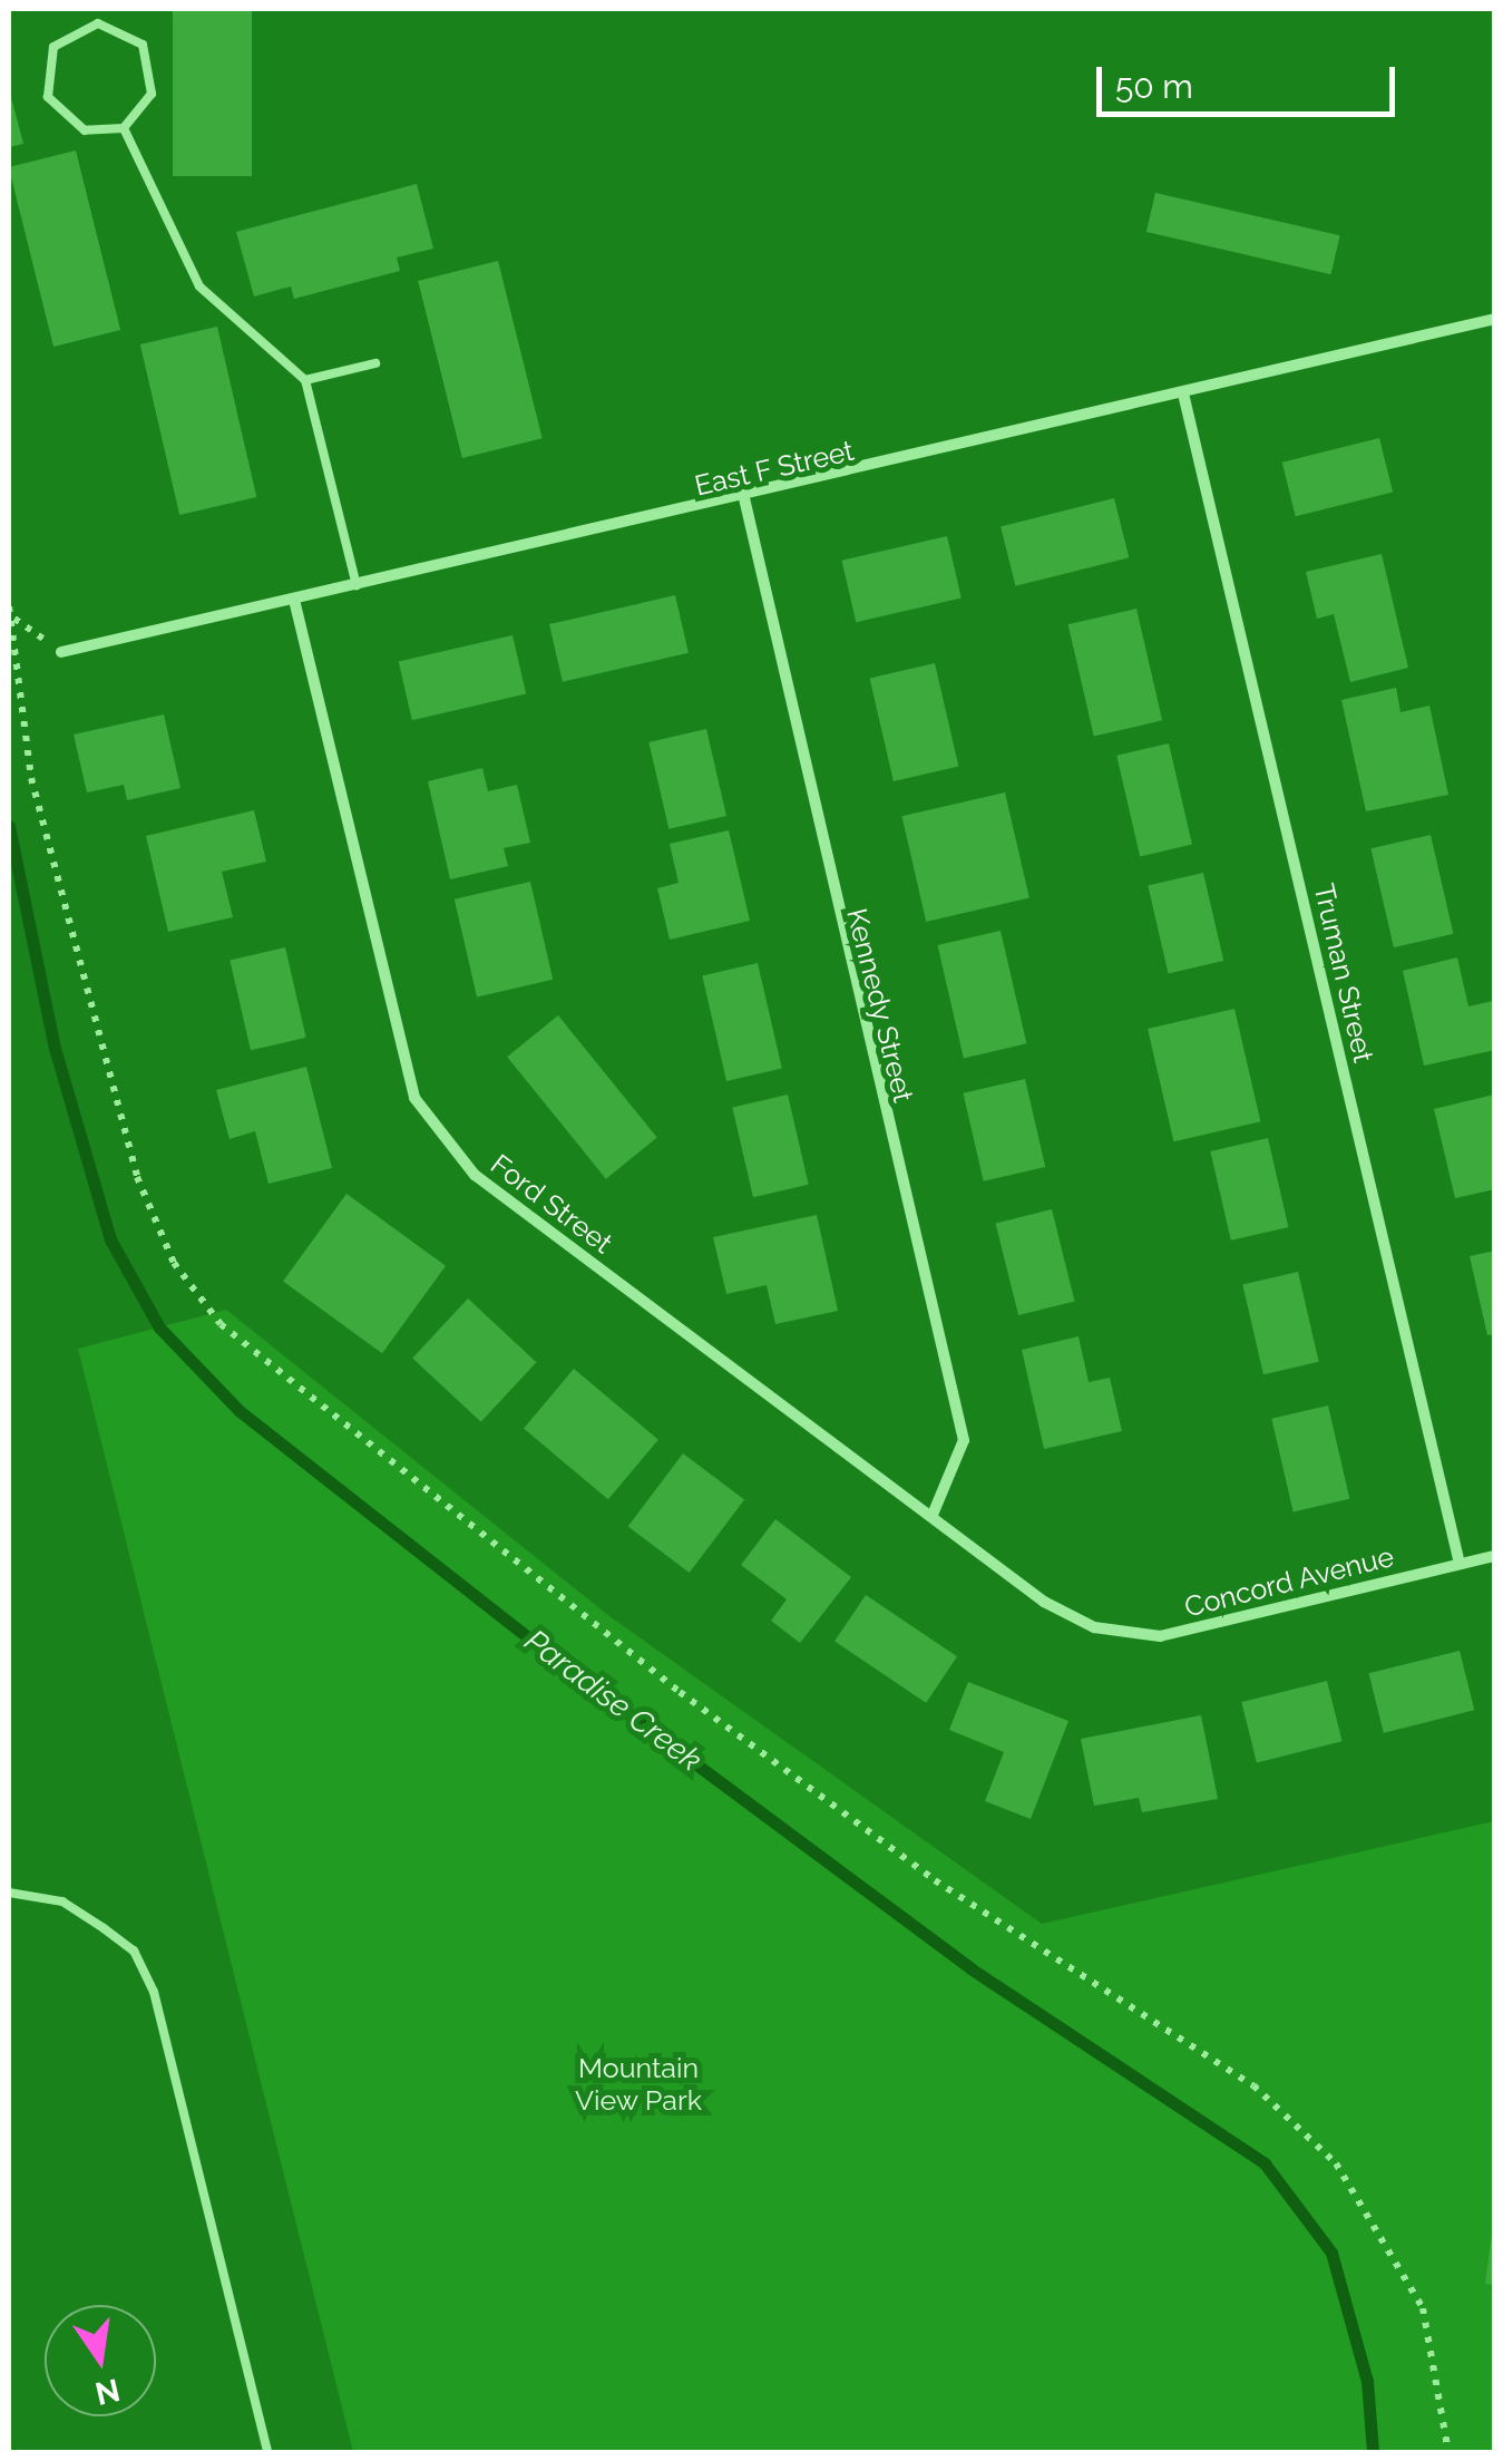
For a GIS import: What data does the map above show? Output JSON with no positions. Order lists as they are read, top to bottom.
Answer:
{
  "streets": {
    "street": [
      "East F Street",
      "Truman Street",
      "Kennedy Street",
      "Ford Street",
      "Concord Avenue"
    ]
  },
  "crossings": [
    ["East F Street", "Truman Street"],
    ["East F Street", "Kennedy Street"],
    ["East F Street", "Ford Street"],
    ["Truman Street", "Concord Avenue"],
    ["Kennedy Street", "Ford Street"],
    ["Ford Street", "Concord Avenue"]
  ],
  "water": ["Paradise Creek"],
  "parks": ["Mountain View Park"],
  "scale_bar": "50 m",
  "north": "bottom"
}
